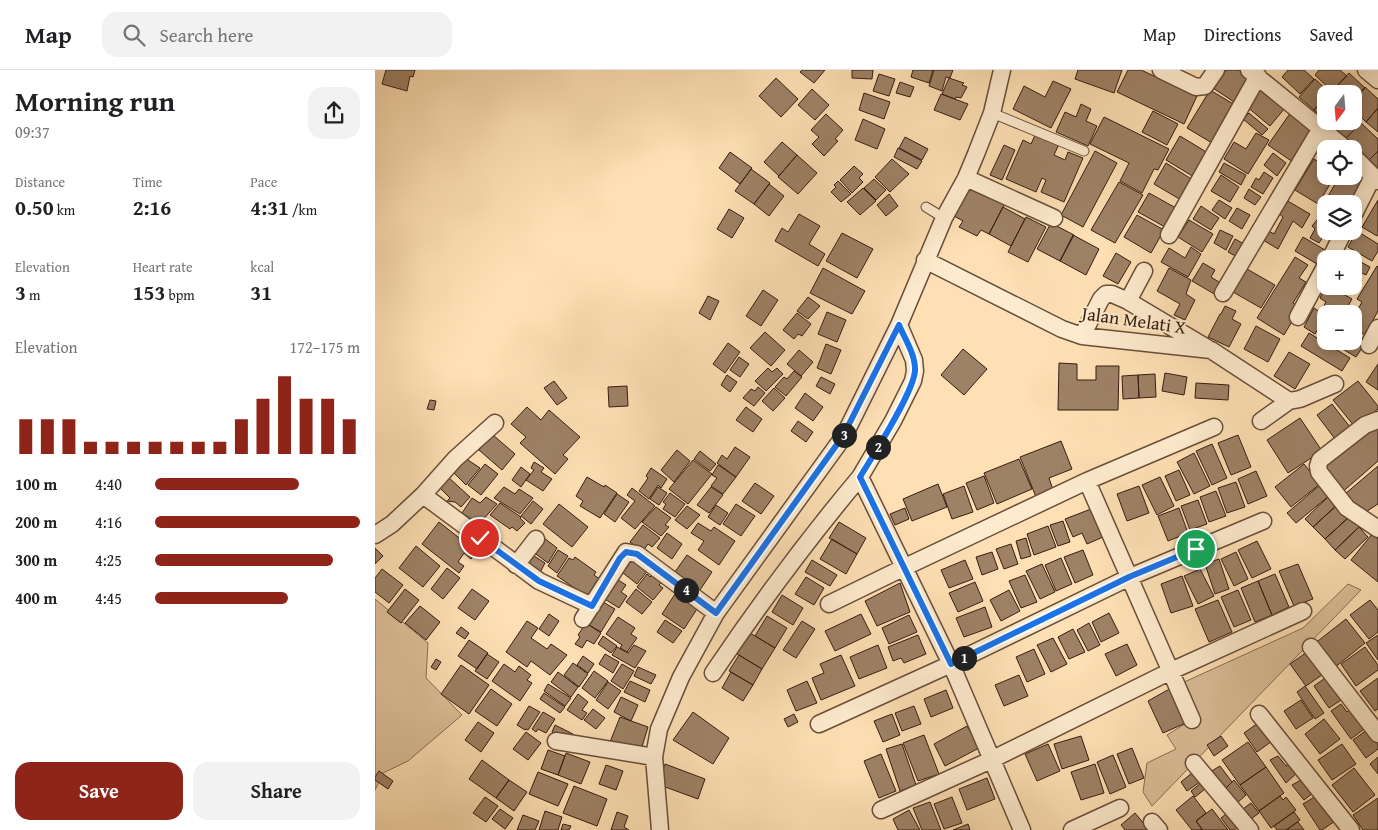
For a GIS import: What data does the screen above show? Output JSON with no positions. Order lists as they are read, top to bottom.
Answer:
{
  "streets": {
    "street": ["Jalan Melati X"]
  },
  "north": "bottom",
  "page": {
    "header": "Map",
    "search": "Search here",
    "nav": ["Map", "Directions", "Saved"],
    "heading": ["Morning run", "09:37"],
    "map_buttons": ["+", "−"],
    "stats": [
      ["Distance", "0.50 km"],
      ["Time", "2:16"],
      ["Pace", "4:31 /km"],
      ["Elevation", "3 m"],
      ["Heart rate", "153 bpm"],
      ["kcal", "31"]
    ],
    "chart": ["Elevation", "172–175 m"],
    "pins": [
      "3",
      "2",
      "4",
      "1"
    ],
    "list": [
      {
        "name": "100 m",
        "note": "4:40"
      },
      {
        "name": "200 m",
        "note": "4:16"
      },
      {
        "name": "300 m",
        "note": "4:25"
      },
      {
        "name": "400 m",
        "note": "4:45"
      }
    ],
    "buttons": ["Save", "Share"]
  }
}
